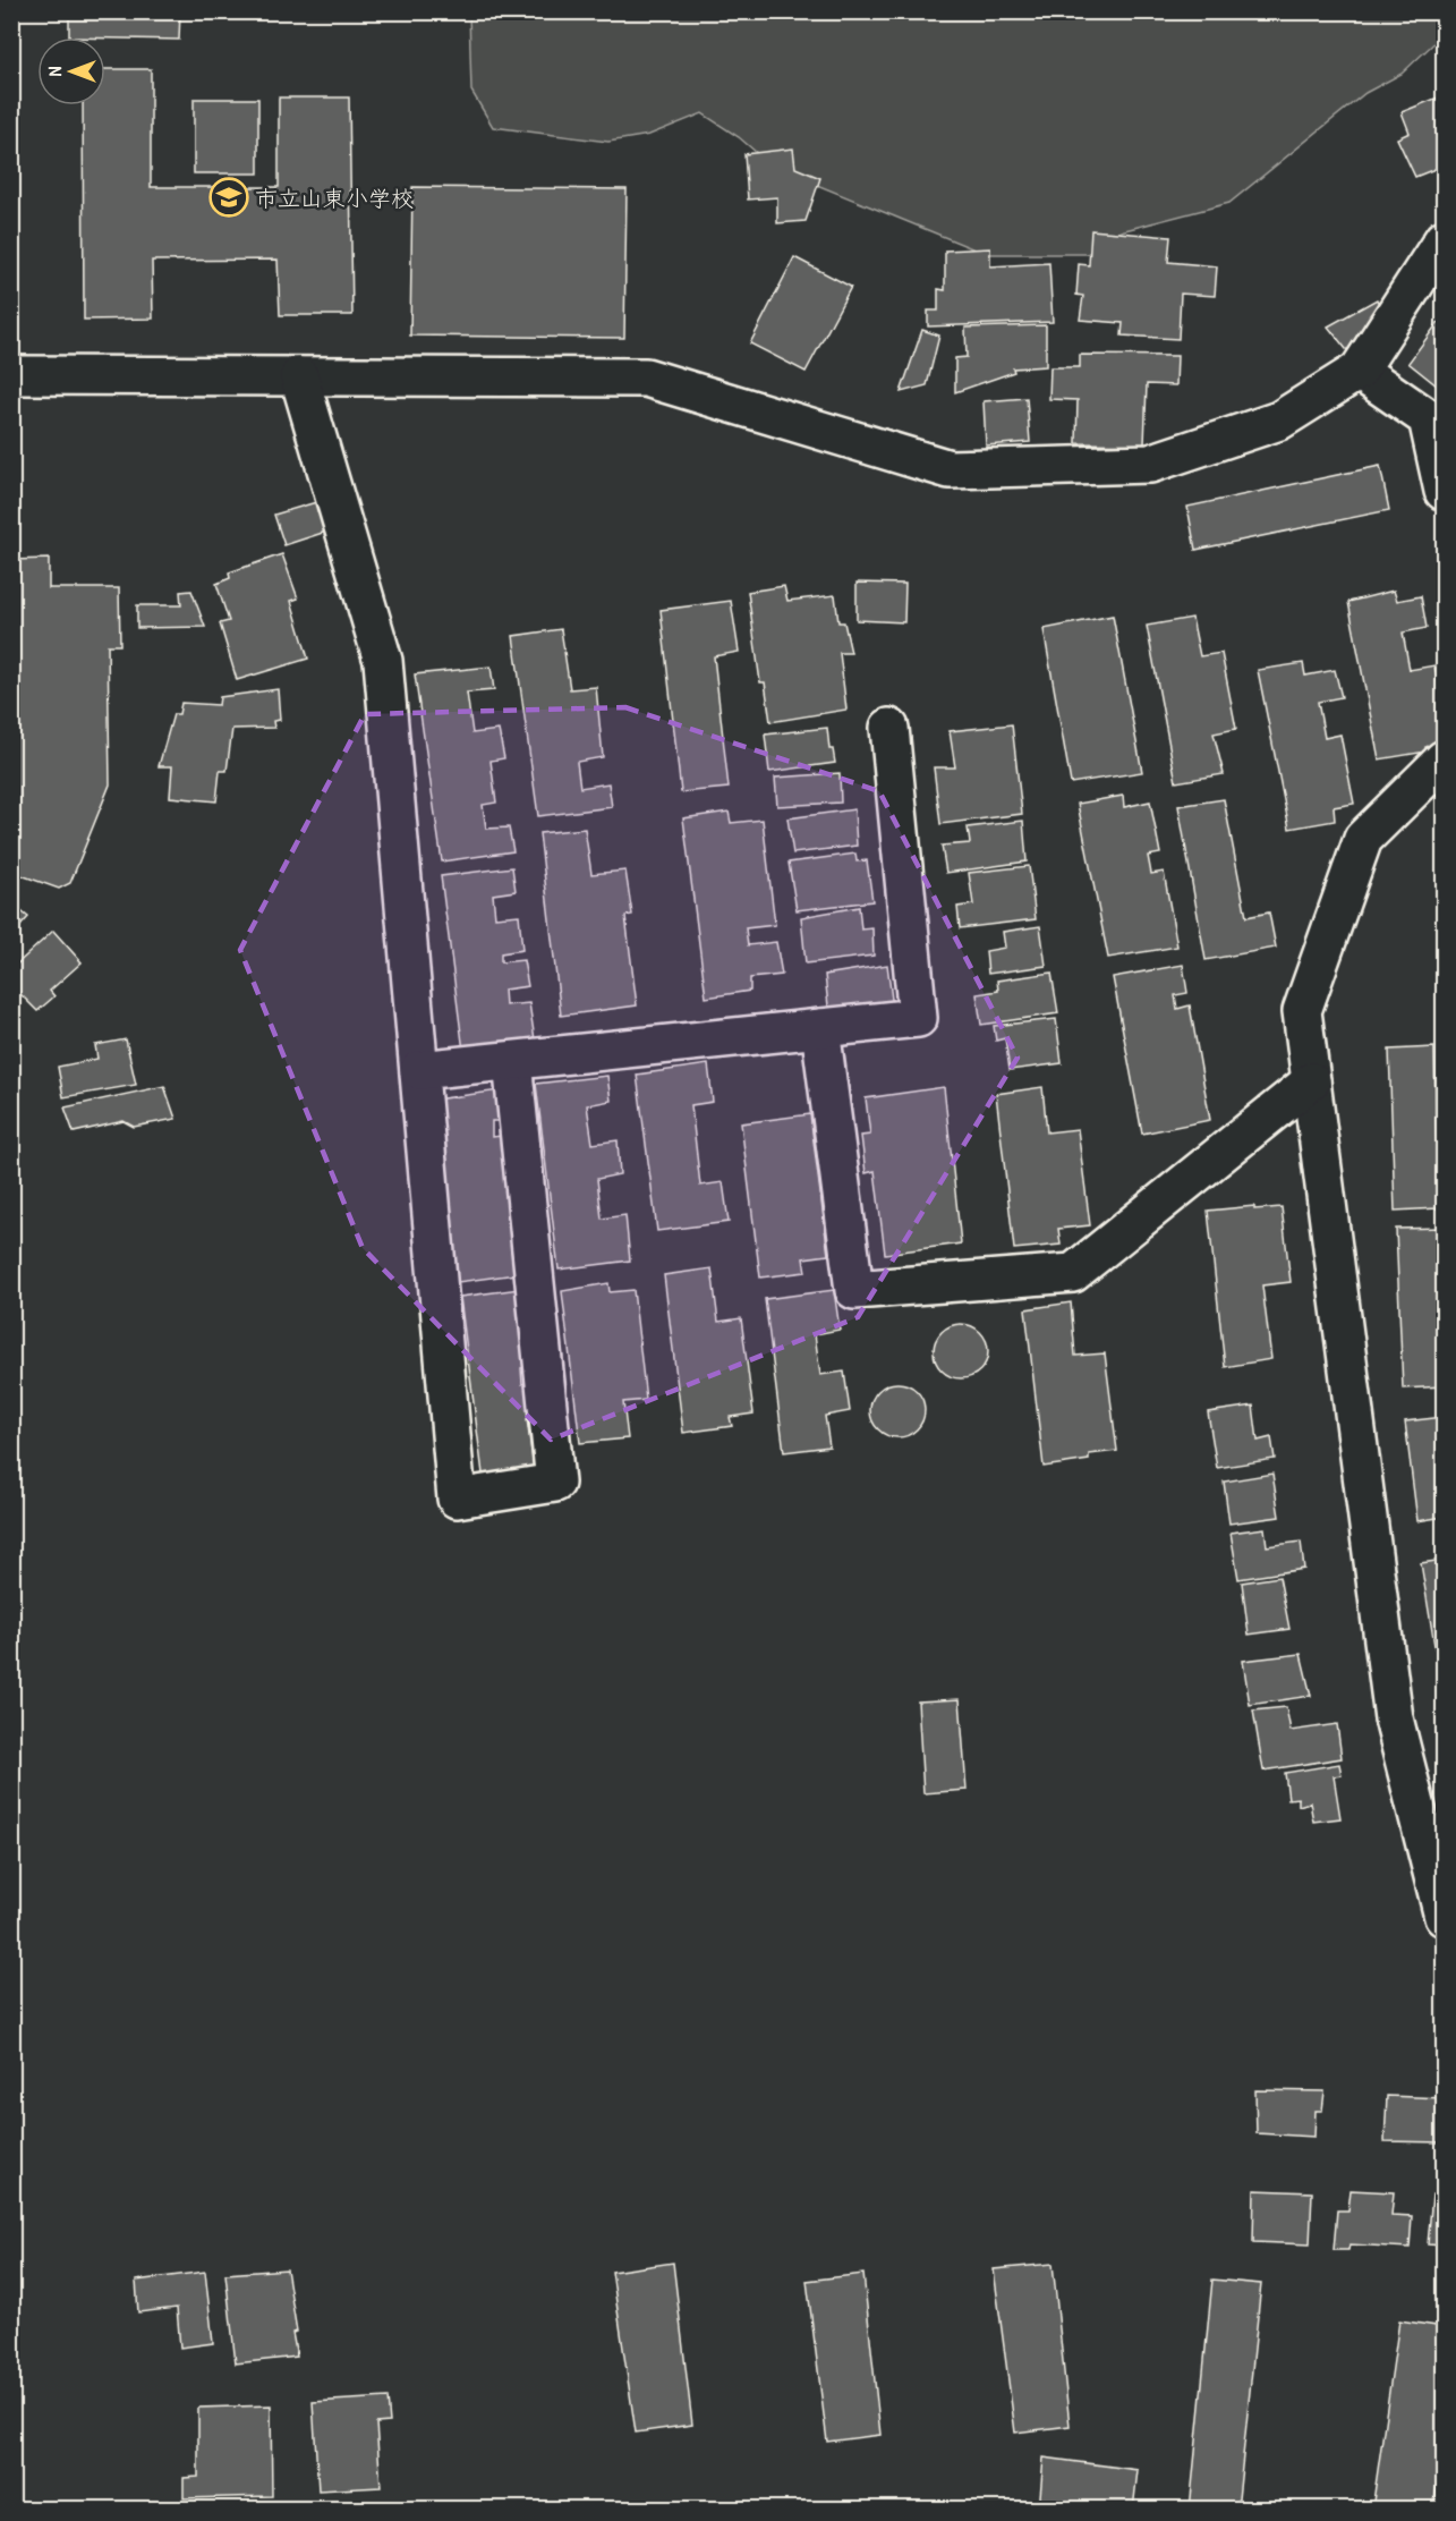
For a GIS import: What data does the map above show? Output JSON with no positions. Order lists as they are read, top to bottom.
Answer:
{
  "places": {
    "school or university": ["市立山東小学校"]
  },
  "north": "left"
}
